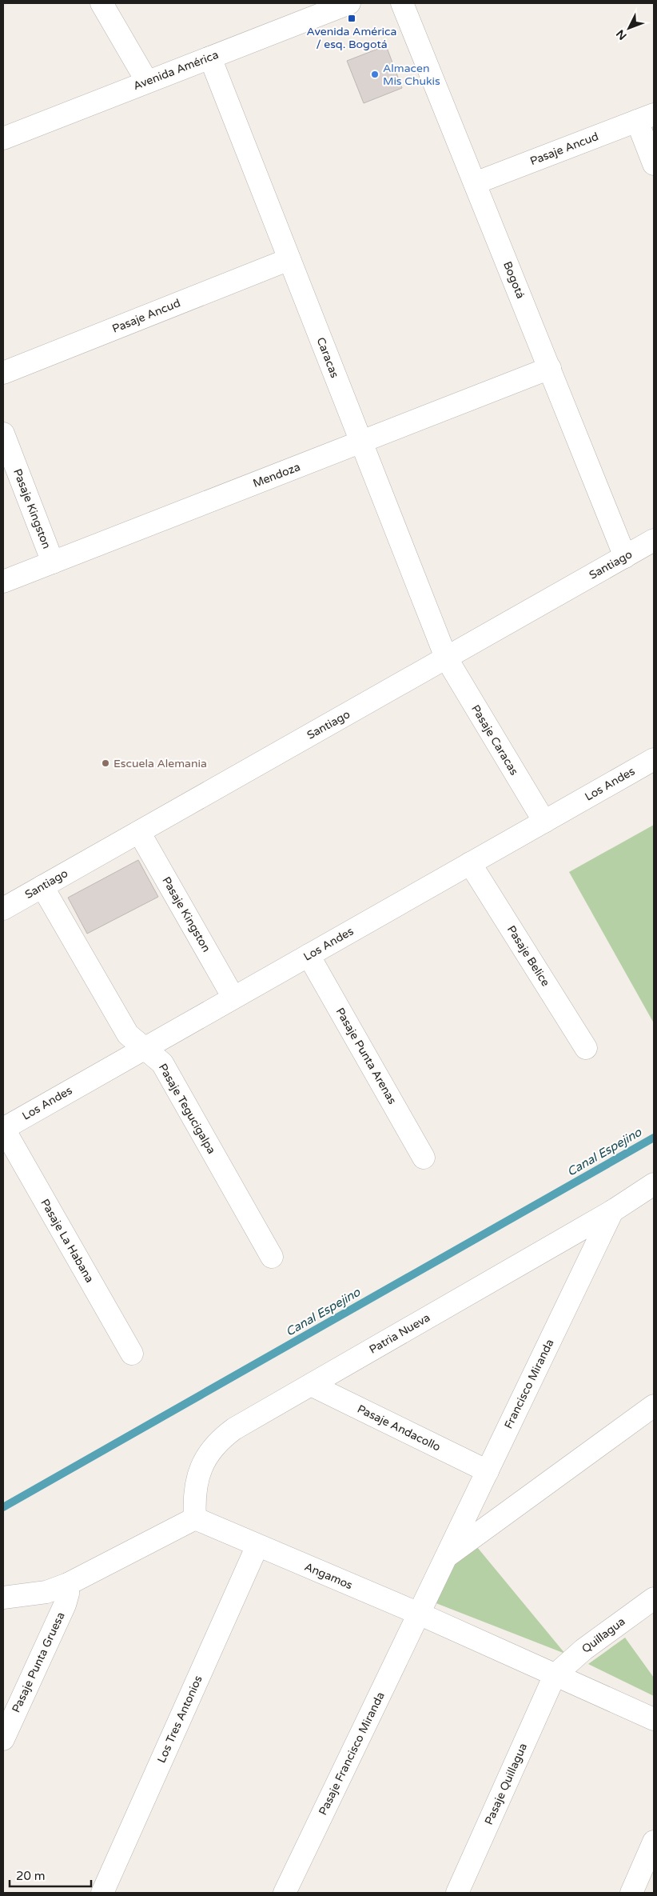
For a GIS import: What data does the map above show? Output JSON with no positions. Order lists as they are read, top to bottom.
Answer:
{
  "streets": {
    "street": [
      "Avenida América",
      "Pasaje Ancud",
      "Bogotá",
      "Caracas",
      "Mendoza",
      "Pasaje Kingston",
      "Santiago",
      "Pasaje Caracas",
      "Los Andes",
      "Pasaje Belice",
      "Pasaje Punta Arenas",
      "Pasaje Tegucigalpa",
      "Pasaje La Habana",
      "Patria Nueva",
      "Francisco Miranda",
      "Pasaje Andacollo",
      "Angamos",
      "Quillagua",
      "Pasaje Punta Gruesa",
      "Los Tres Antonios",
      "Pasaje Francisco Miranda",
      "Pasaje Quillagua"
    ]
  },
  "crossings": [
    ["Avenida América", "Caracas"],
    ["Pasaje Ancud", "Bogotá"],
    ["Pasaje Ancud", "Caracas"],
    ["Bogotá", "Mendoza"],
    ["Bogotá", "Santiago"],
    ["Caracas", "Mendoza"],
    ["Caracas", "Santiago"],
    ["Caracas", "Pasaje Caracas"],
    ["Mendoza", "Pasaje Kingston"],
    ["Pasaje Kingston", "Santiago"],
    ["Pasaje Kingston", "Los Andes"],
    ["Santiago", "Pasaje Caracas"],
    ["Santiago", "Pasaje Tegucigalpa"],
    ["Pasaje Caracas", "Los Andes"],
    ["Los Andes", "Pasaje Belice"],
    ["Los Andes", "Pasaje Punta Arenas"],
    ["Los Andes", "Pasaje Tegucigalpa"],
    ["Los Andes", "Pasaje La Habana"],
    ["Patria Nueva", "Francisco Miranda"],
    ["Patria Nueva", "Pasaje Andacollo"],
    ["Patria Nueva", "Angamos"],
    ["Francisco Miranda", "Pasaje Andacollo"],
    ["Francisco Miranda", "Angamos"],
    ["Francisco Miranda", "Pasaje Francisco Miranda"],
    ["Angamos", "Quillagua"],
    ["Angamos", "Los Tres Antonios"],
    ["Angamos", "Pasaje Francisco Miranda"],
    ["Angamos", "Pasaje Quillagua"],
    ["Quillagua", "Pasaje Quillagua"]
  ],
  "water": ["Canal Espejino"],
  "places": {
    "transit": ["Avenida América / esq. Bogotá"],
    "other": ["Almacen Mis Chukis", "Escuela Alemania"]
  },
  "scale_bar": "20 m",
  "north": "bottom left"
}
